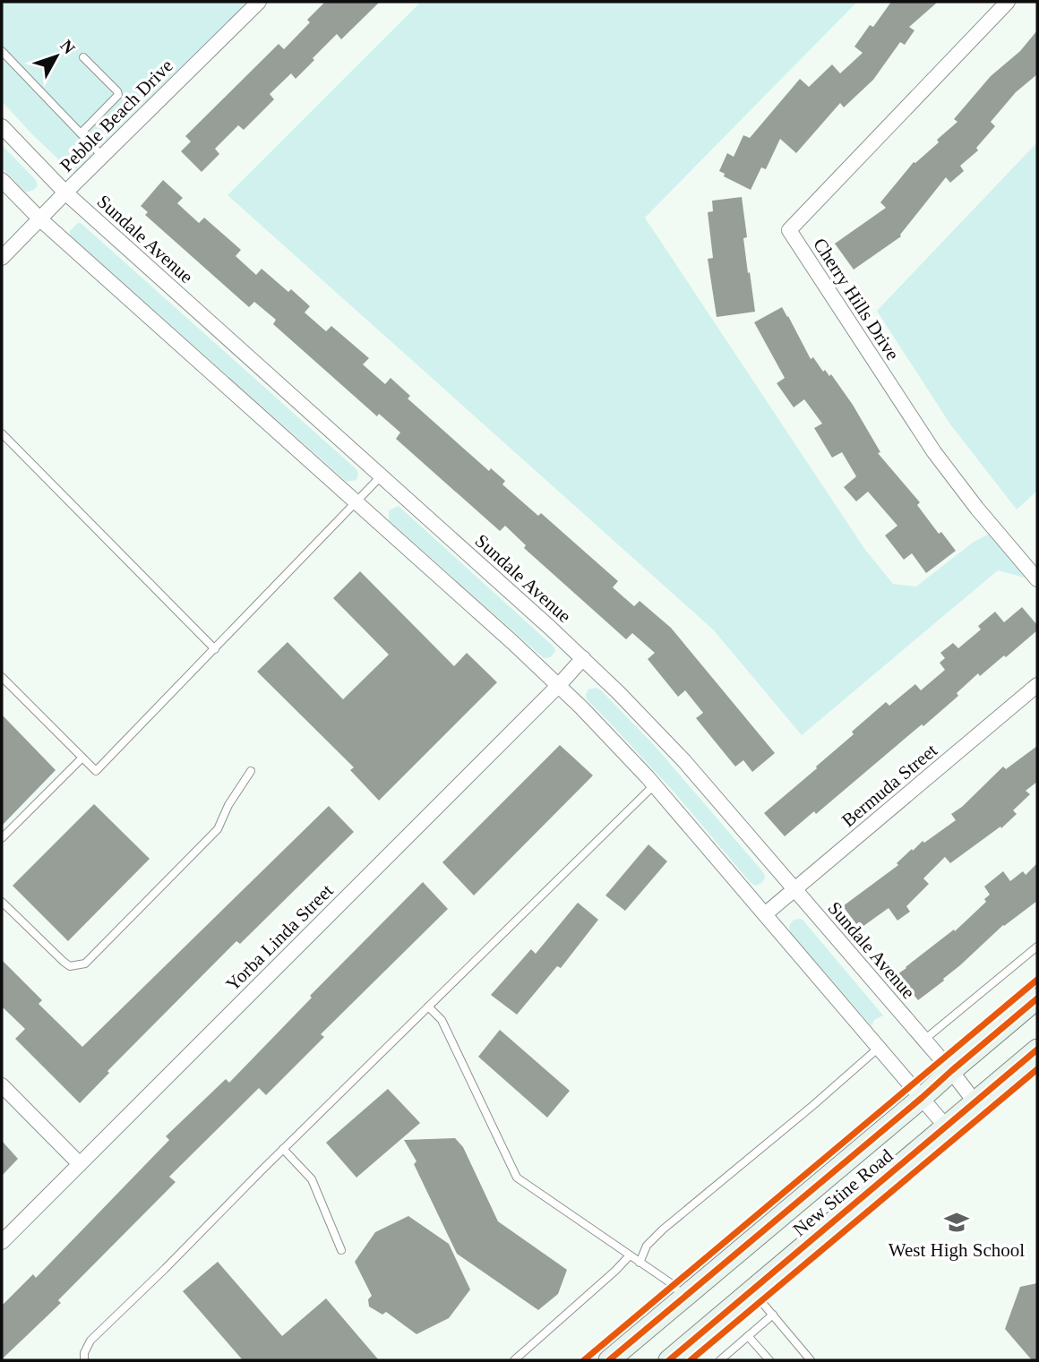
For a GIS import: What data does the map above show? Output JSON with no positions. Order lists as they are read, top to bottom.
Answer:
{
  "streets": {
    "main road": ["New Stine Road"],
    "street": [
      "Pebble Beach Drive",
      "Sundale Avenue",
      "Cherry Hills Drive",
      "Bermuda Street",
      "Yorba Linda Street"
    ]
  },
  "crossings": [
    ["Pebble Beach Drive", "Sundale Avenue"],
    ["Sundale Avenue", "Bermuda Street"],
    ["Sundale Avenue", "Yorba Linda Street"],
    ["Sundale Avenue", "New Stine Road"]
  ],
  "places": {
    "school or university": ["West High School"]
  },
  "north": "top right"
}
